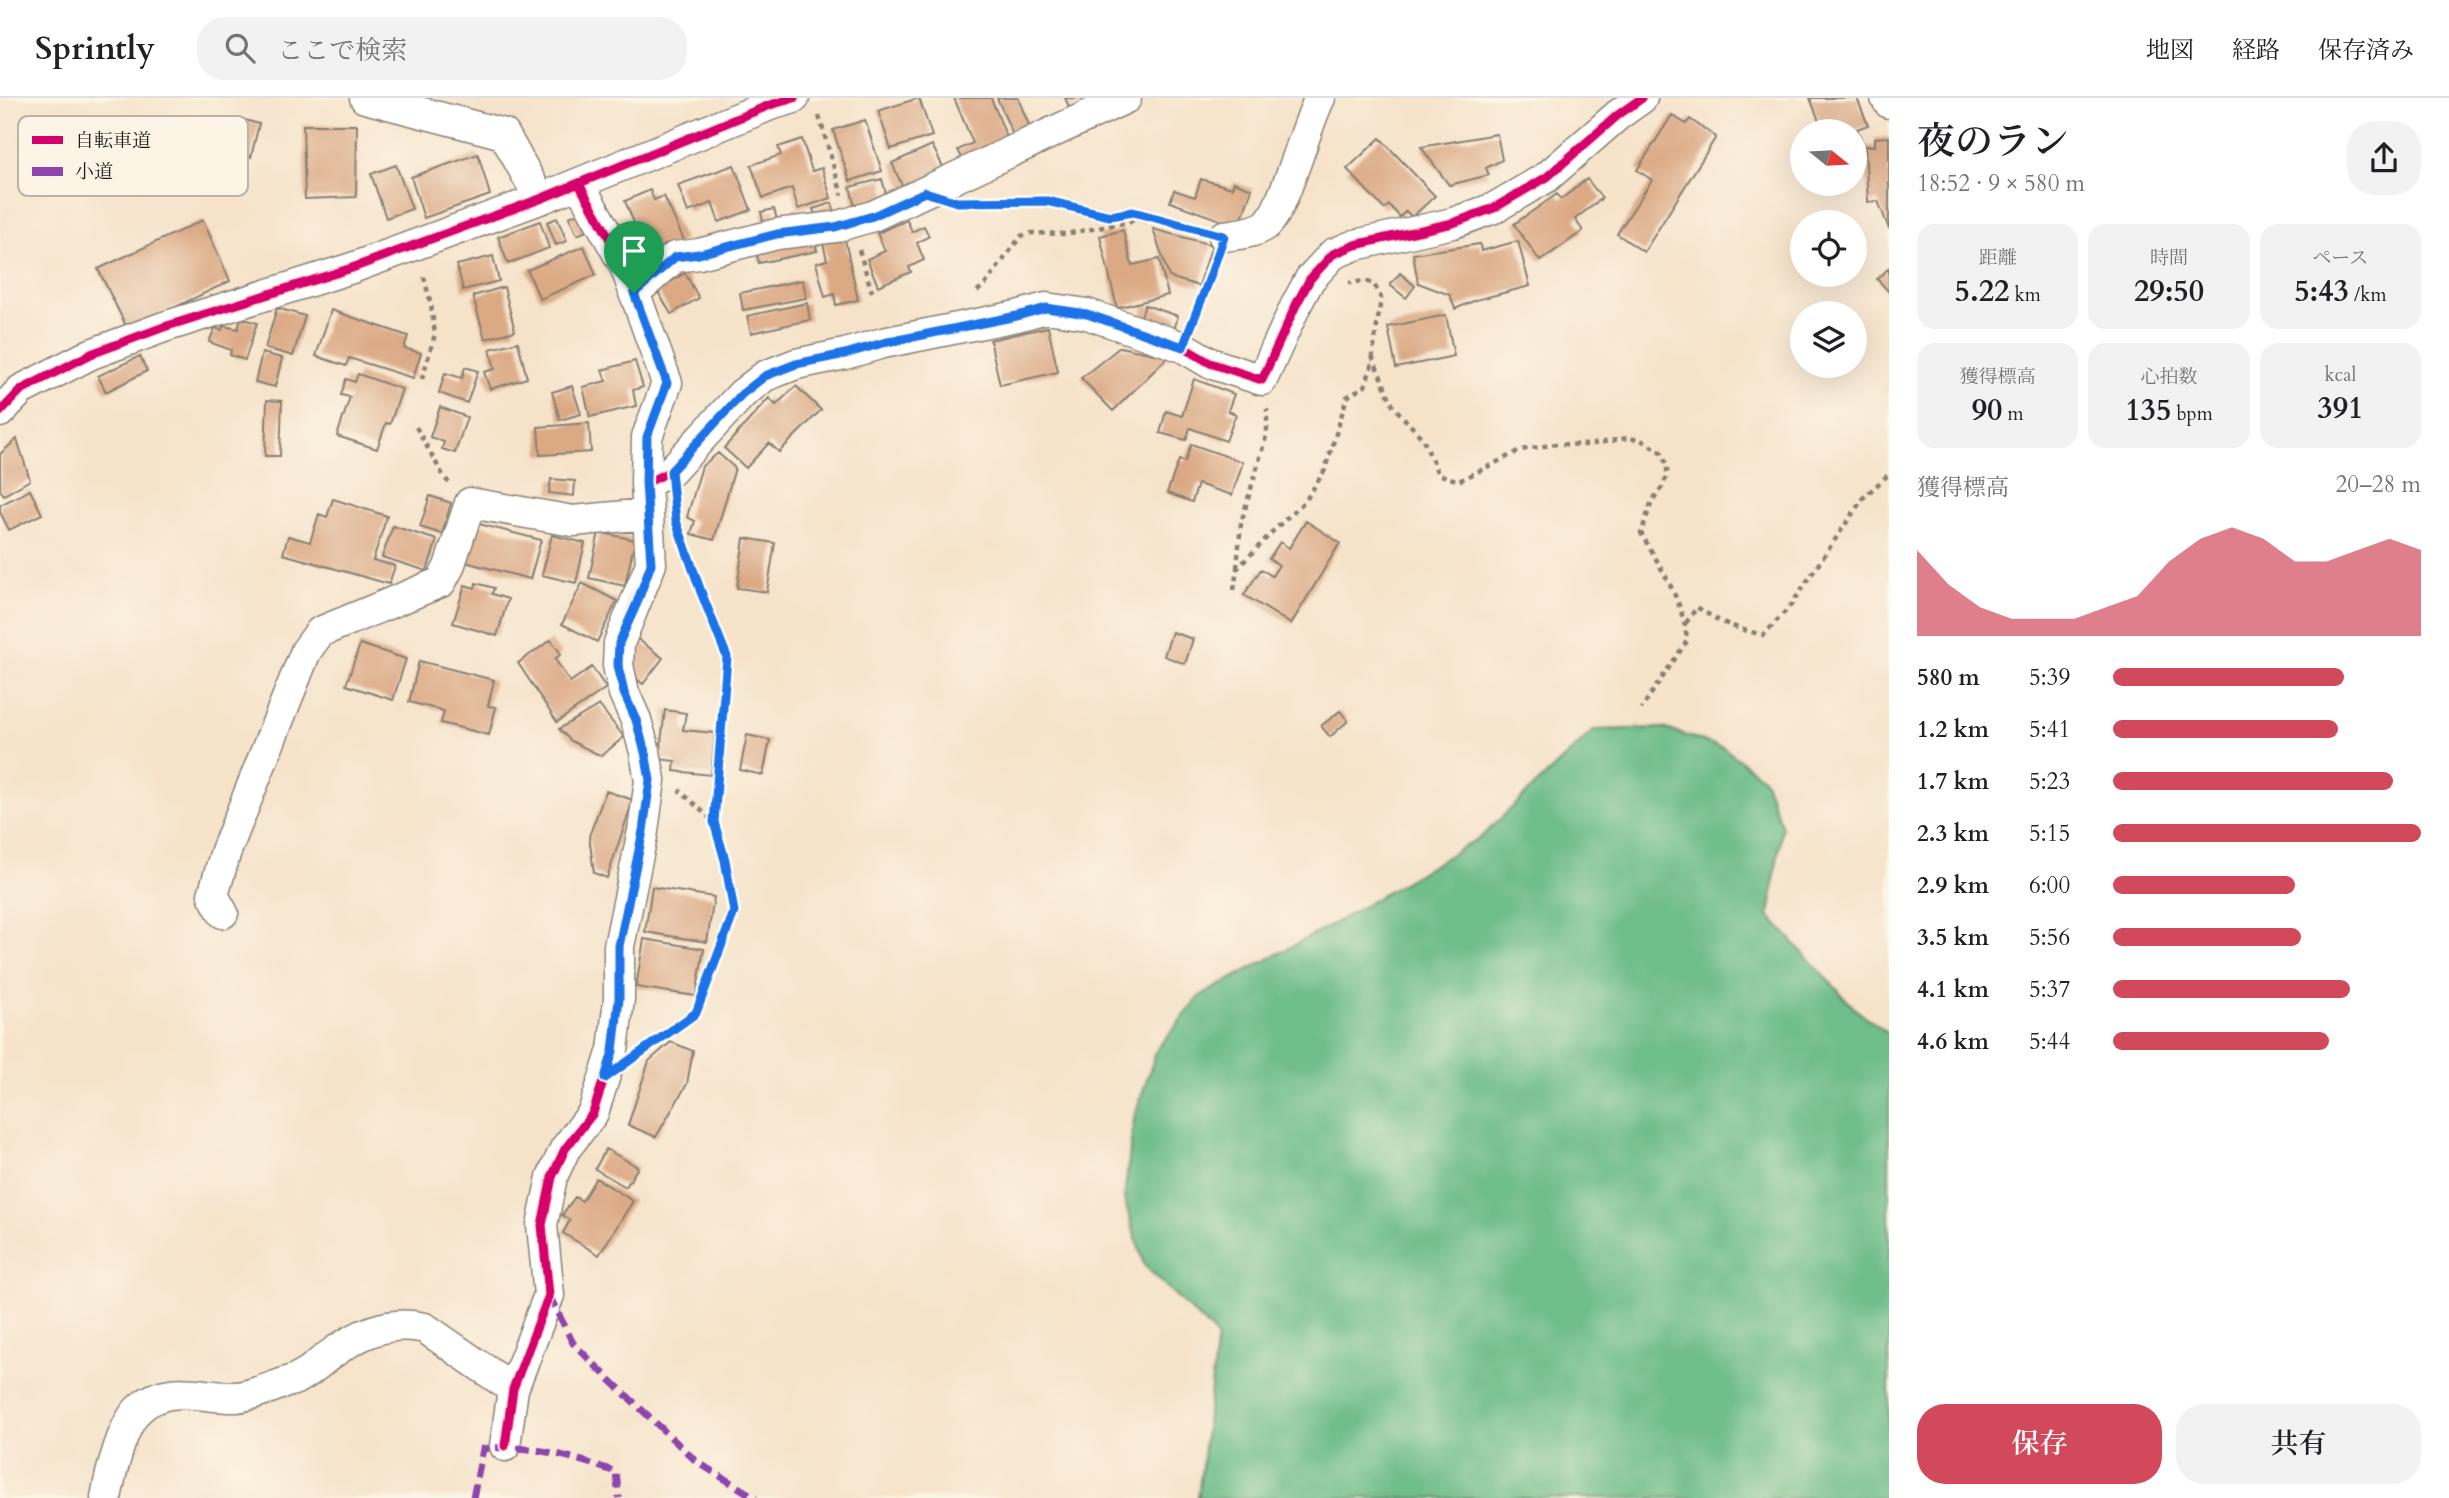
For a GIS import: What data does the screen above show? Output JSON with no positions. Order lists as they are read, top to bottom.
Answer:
{
  "legend": ["自転車道", "小道"],
  "north": "right",
  "page": {
    "header": "Sprintly",
    "search": "ここで検索",
    "nav": ["地図", "経路", "保存済み"],
    "heading": ["夜のラン", "18:52 · 9 × 580 m"],
    "stats": [
      ["距離", "5.22 km"],
      ["時間", "29:50"],
      ["ペース", "5:43 /km"],
      ["獲得標高", "90 m"],
      ["心拍数", "135 bpm"],
      ["kcal", "391"]
    ],
    "chart": ["獲得標高", "20–28 m"],
    "list": [
      {
        "name": "580 m",
        "note": "5:39"
      },
      {
        "name": "1.2 km",
        "note": "5:41"
      },
      {
        "name": "1.7 km",
        "note": "5:23"
      },
      {
        "name": "2.3 km",
        "note": "5:15"
      },
      {
        "name": "2.9 km",
        "note": "6:00"
      },
      {
        "name": "3.5 km",
        "note": "5:56"
      },
      {
        "name": "4.1 km",
        "note": "5:37"
      },
      {
        "name": "4.6 km",
        "note": "5:44"
      }
    ],
    "buttons": ["保存", "共有"]
  }
}
